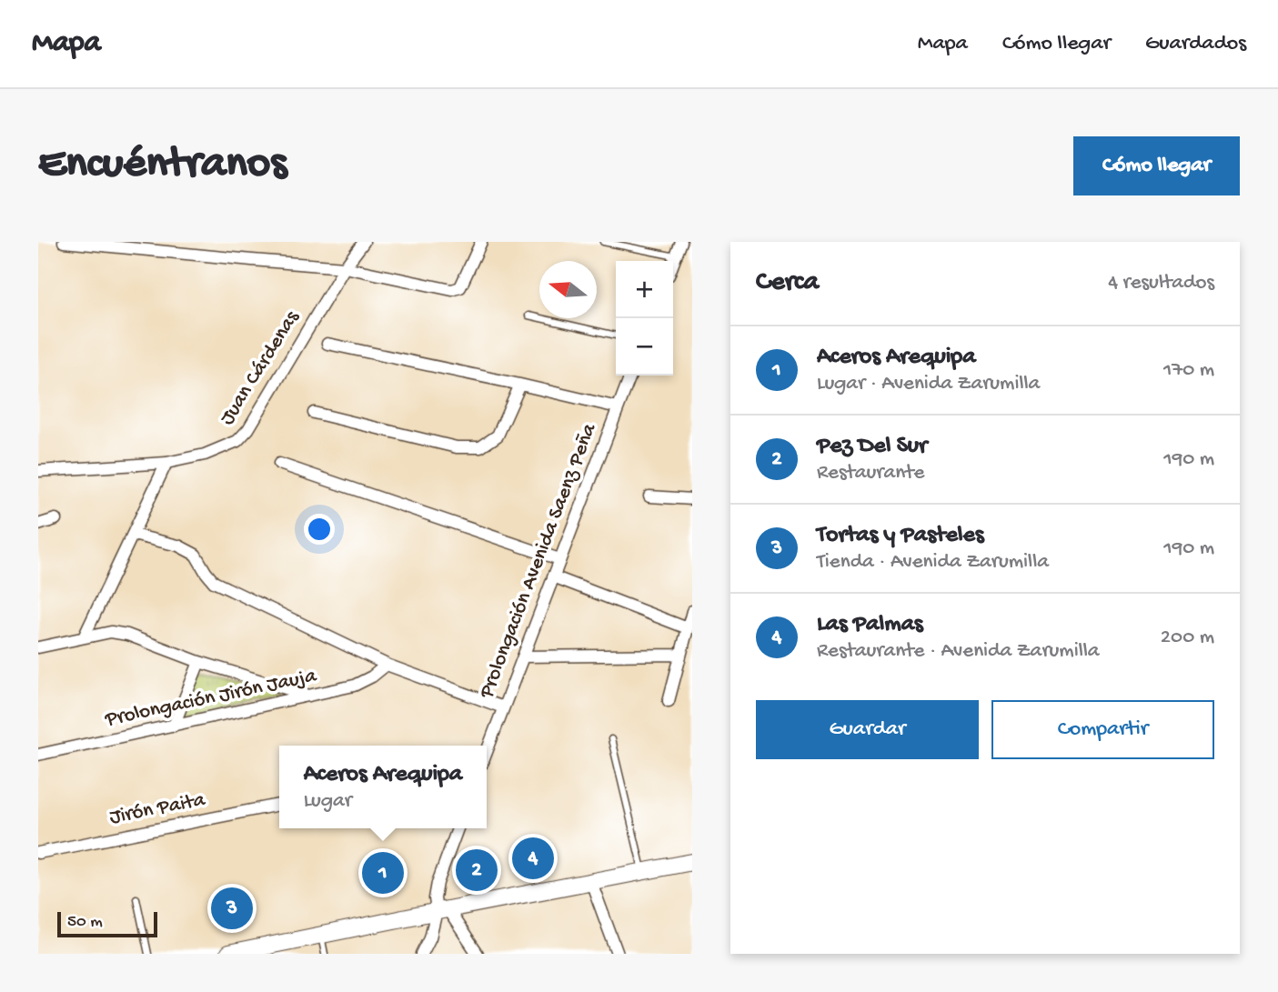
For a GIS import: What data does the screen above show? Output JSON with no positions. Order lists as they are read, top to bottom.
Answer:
{
  "streets": {
    "street": [
      "Juan Cárdenas",
      "Prolongación Avenida Saenz Peña",
      "Prolongación Jirón Jauja",
      "Jirón Paita"
    ]
  },
  "scale_bar": "50 m",
  "north": "left",
  "page": {
    "header": "Mapa",
    "nav": ["Mapa", "Cómo llegar", "Guardados"],
    "buttons": [
      "Cómo llegar",
      ["Guardar", "Compartir"]
    ],
    "title": "Encuéntranos",
    "heading": ["Cerca", "4 resultados"],
    "map_buttons": ["+", "−"],
    "list": [
      {
        "mark": "1",
        "name": "Aceros Arequipa",
        "note": "Lugar · Avenida Zarumilla",
        "value": "170 m"
      },
      {
        "mark": "2",
        "name": "Pez Del Sur",
        "note": "Restaurante",
        "value": "190 m"
      },
      {
        "mark": "3",
        "name": "Tortas y Pasteles",
        "note": "Tienda · Avenida Zarumilla",
        "value": "190 m"
      },
      {
        "mark": "4",
        "name": "Las Palmas",
        "note": "Restaurante · Avenida Zarumilla",
        "value": "200 m"
      }
    ],
    "popup": ["Aceros Arequipa", "Lugar"],
    "pins": [
      "4",
      "2",
      "1",
      "3"
    ],
    "scale": "50 m"
  }
}
